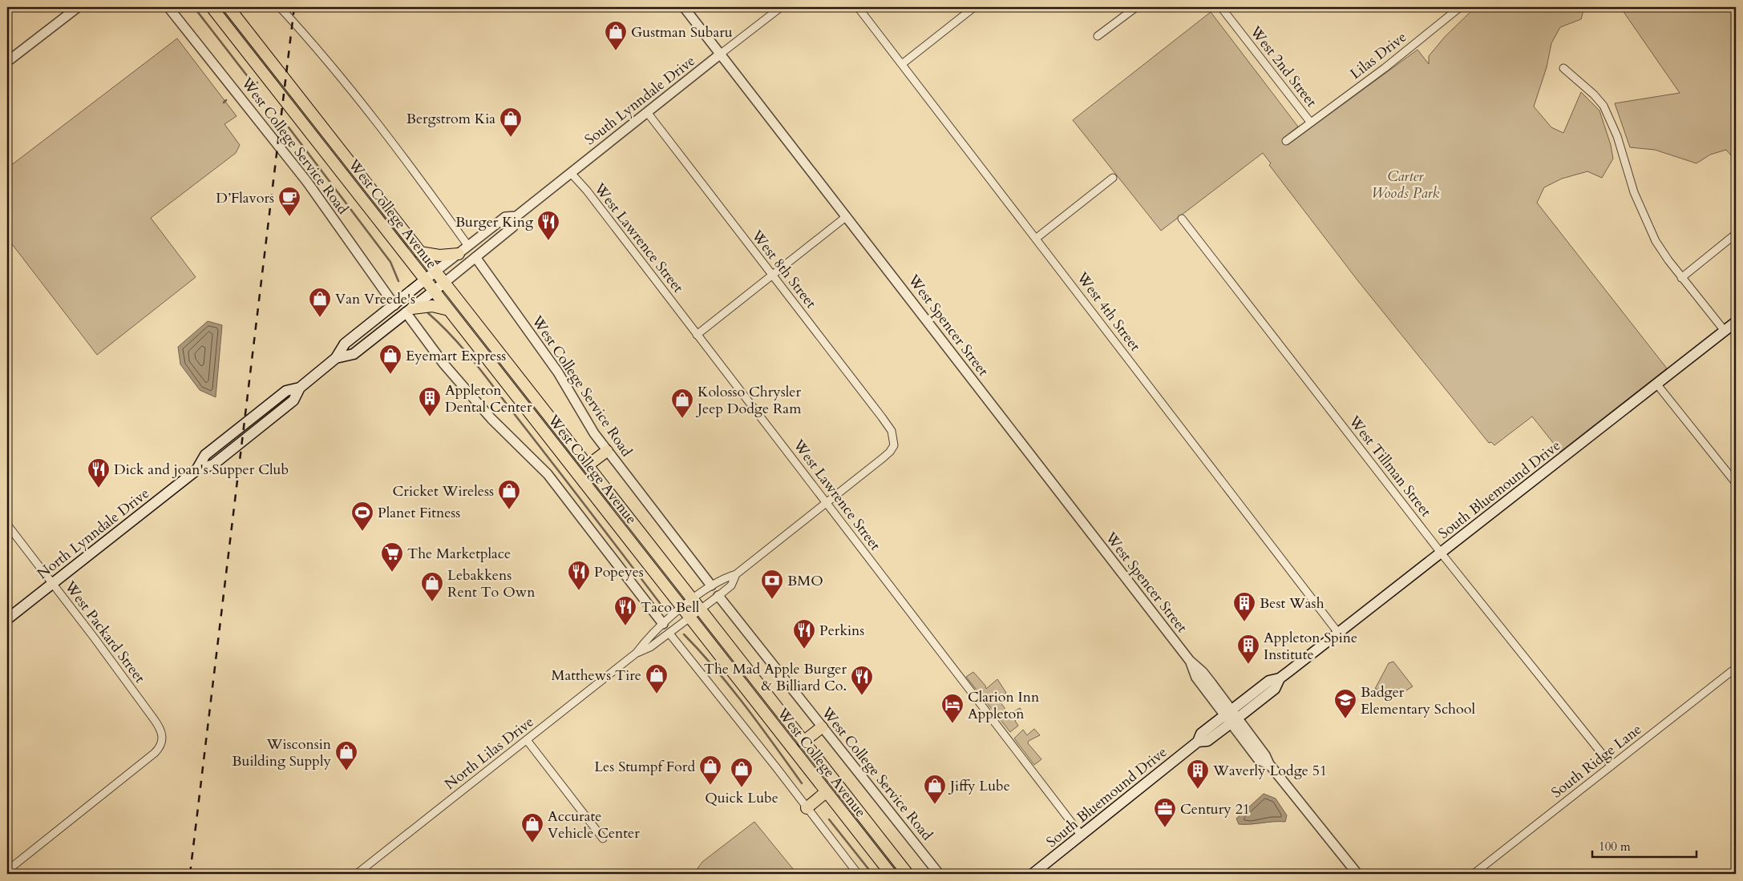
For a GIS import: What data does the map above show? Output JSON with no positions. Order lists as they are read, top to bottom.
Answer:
{
  "streets": {
    "main road": ["West College Avenue", "South Bluemound Drive", "North Lynndale Drive"],
    "street": [
      "Lilas Drive",
      "West 2nd Street",
      "South Lynndale Drive",
      "West College Service Road",
      "West Lawrence Street",
      "West 8th Street",
      "West 4th Street",
      "West Spencer Street",
      "West Tillman Street",
      "West Packard Street",
      "North Lilas Drive",
      "South Ridge Lane"
    ]
  },
  "crossings": [
    ["Lilas Drive", "West 2nd Street"],
    ["South Lynndale Drive", "West College Service Road"],
    ["South Lynndale Drive", "West College Avenue"],
    ["South Lynndale Drive", "West Lawrence Street"],
    ["South Lynndale Drive", "West 8th Street"],
    ["South Lynndale Drive", "West Spencer Street"],
    ["South Lynndale Drive", "North Lynndale Drive"],
    ["West College Service Road", "North Lynndale Drive"],
    ["West College Service Road", "North Lilas Drive"],
    ["West College Avenue", "North Lynndale Drive"],
    ["West College Avenue", "North Lilas Drive"],
    ["West Lawrence Street", "West 8th Street"],
    ["West Lawrence Street", "South Bluemound Drive"],
    ["West 4th Street", "South Bluemound Drive"],
    ["West Spencer Street", "South Bluemound Drive"],
    ["West Tillman Street", "South Bluemound Drive"],
    ["West Tillman Street", "South Ridge Lane"],
    ["North Lynndale Drive", "West Packard Street"]
  ],
  "parks": ["Carter Woods Park"],
  "places": {
    "shop": [
      "Gustman Subaru",
      "Bergstrom Kia",
      "Van Vreede's",
      "Eyemart Express",
      "Kolosso Chrysler Jeep Dodge Ram",
      "Cricket Wireless",
      "Lebakkens Rent To Own",
      "Matthews Tire",
      "Wisconsin Building Supply",
      "Les Stumpf Ford",
      "Quick Lube",
      "Jiffy Lube",
      "Accurate Vehicle Center"
    ],
    "cafe": ["D’Flavors"],
    "restaurant": [
      "Burger King",
      "Dick and joan's Supper Club",
      "Popeyes",
      "Taco Bell",
      "Perkins",
      "The Mad Apple Burger & Billiard Co."
    ],
    "building": [
      "Appleton Dental Center",
      "Best Wash",
      "Appleton Spine Institute",
      "Waverly Lodge 51"
    ],
    "sports": ["Planet Fitness"],
    "supermarket": ["The Marketplace"],
    "bank": ["BMO"],
    "school or university": ["Badger Elementary School"],
    "hotel": ["Clarion Inn Appleton"],
    "office": ["Century 21"]
  },
  "scale_bar": "100 m"
}
